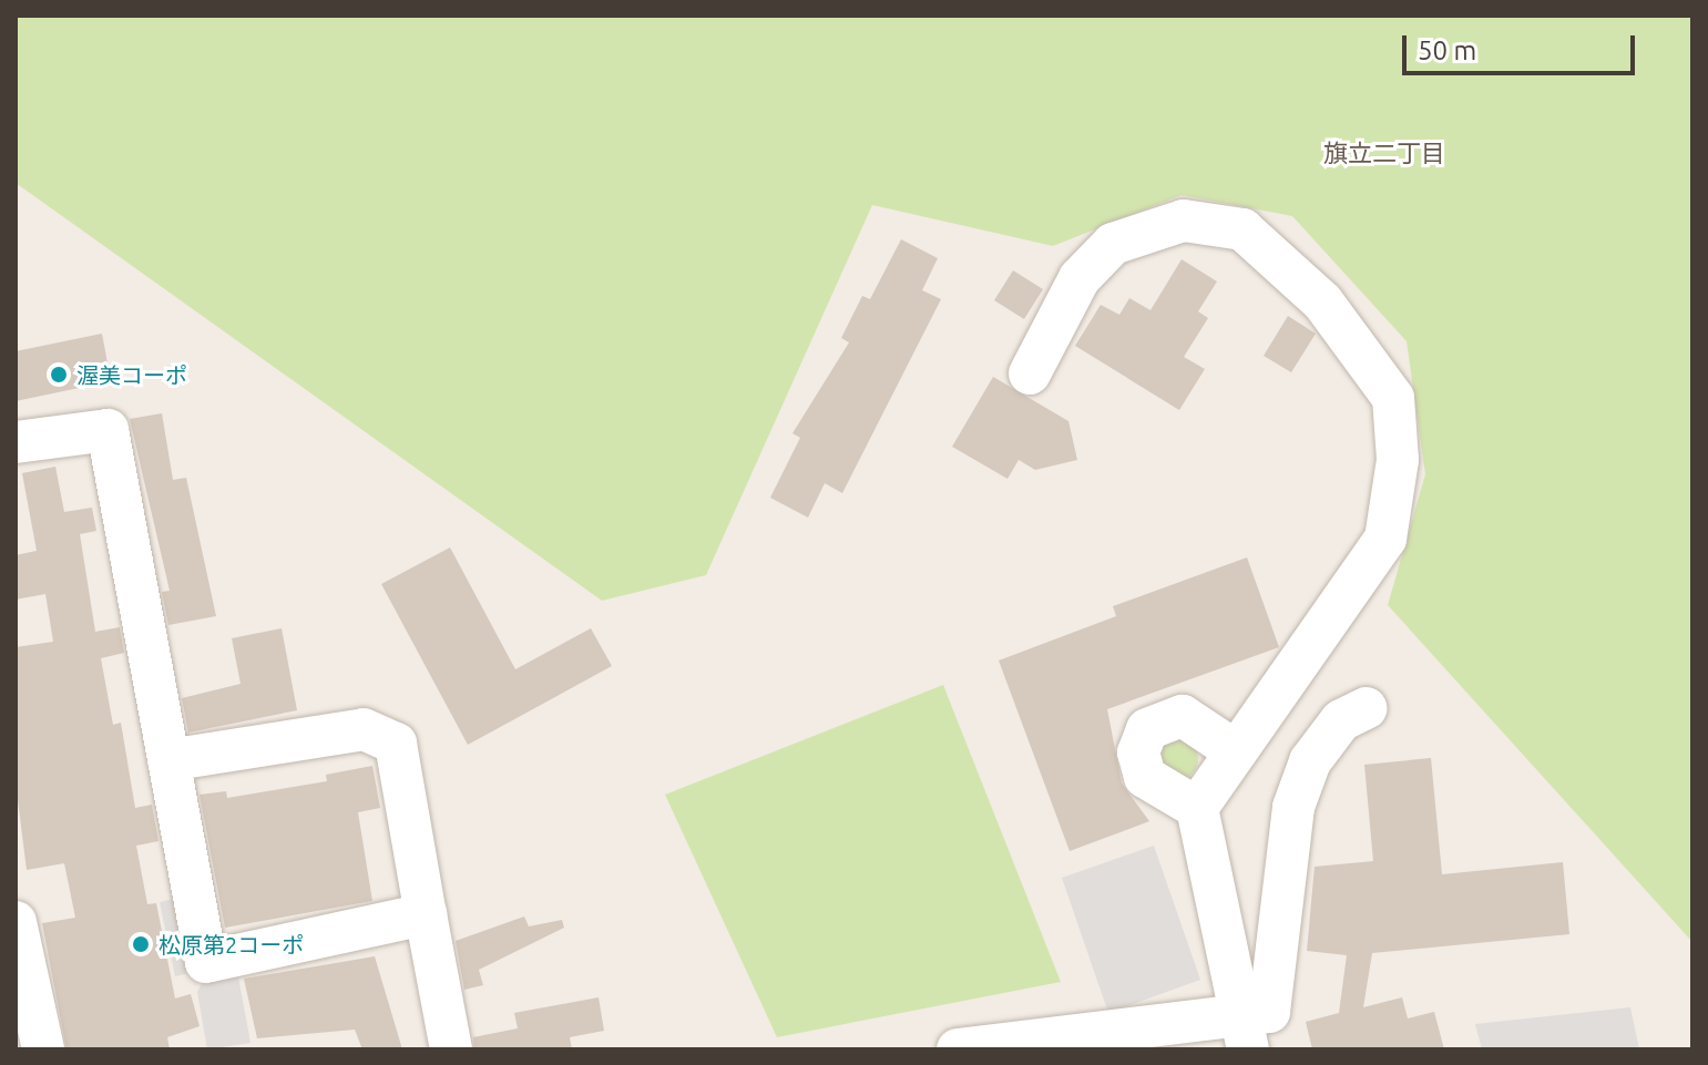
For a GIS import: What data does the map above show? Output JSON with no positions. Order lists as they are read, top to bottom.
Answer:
{
  "districts": ["旗立二丁目"],
  "places": ["渥美コーポ", "松原第2コーポ"],
  "scale_bar": "50 m"
}
